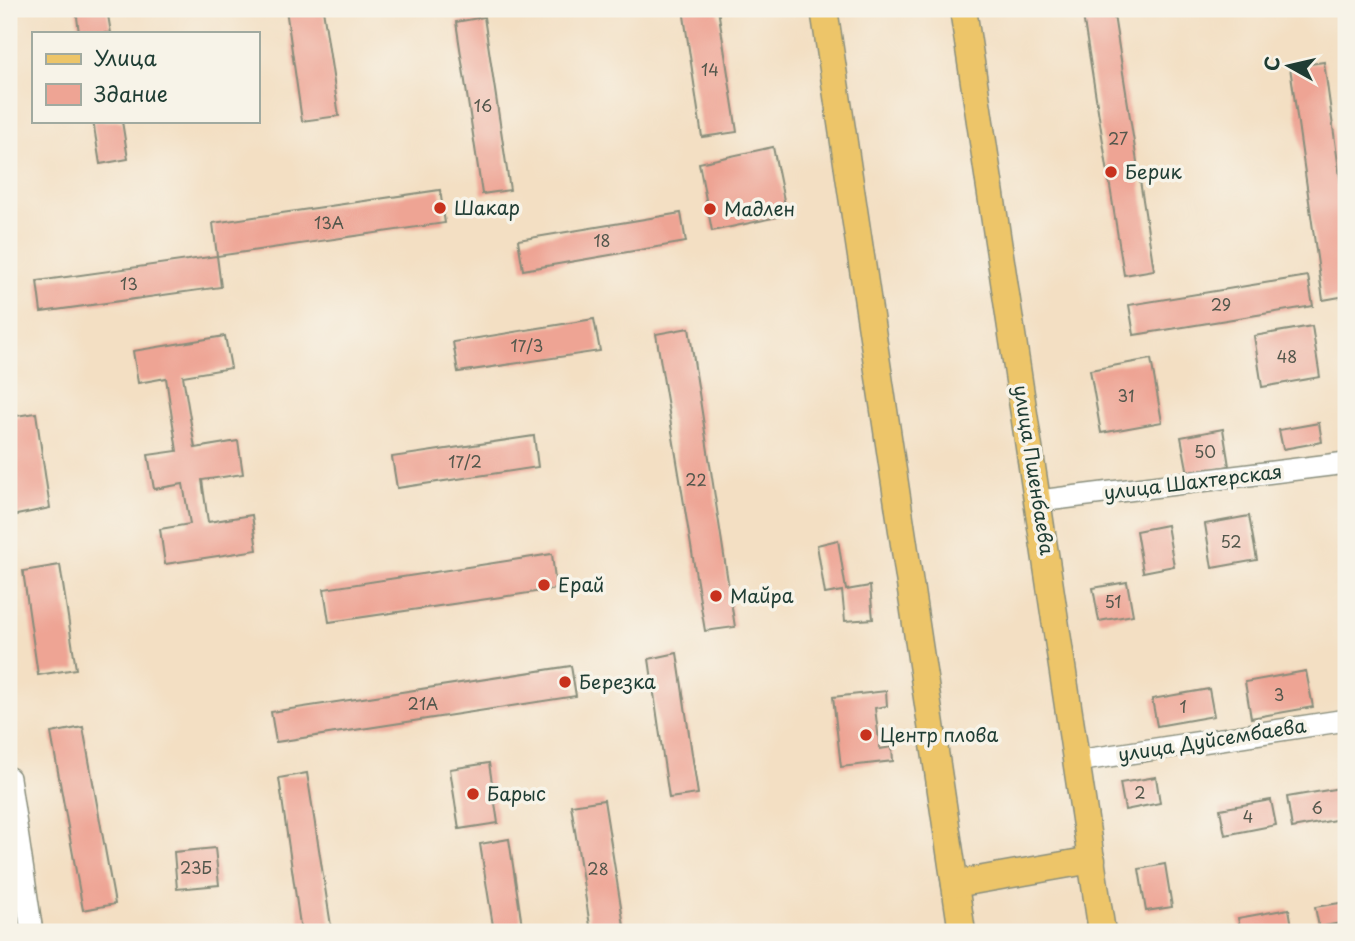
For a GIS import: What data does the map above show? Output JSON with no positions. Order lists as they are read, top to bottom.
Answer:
{
  "streets": {
    "main road": ["улица Пшенбаева"],
    "street": ["улица Шахтерская", "улица Дуйсембаева"]
  },
  "crossings": [
    ["улица Пшенбаева", "улица Шахтерская"],
    ["улица Пшенбаева", "улица Дуйсембаева"]
  ],
  "places": [
    "Берик",
    "Шакар",
    "Мадлен",
    "Ерай",
    "Майра",
    "Березка",
    "Центр плова",
    "Барыс"
  ],
  "house_numbers": [
    "14",
    "16",
    "27",
    "13А",
    "18",
    "13",
    "29",
    "17/3",
    "48",
    "31",
    "50",
    "17/2",
    "22",
    "52",
    "51",
    "3",
    "21А",
    "1",
    "2",
    "6",
    "4",
    "23Б",
    "28"
  ],
  "legend": ["Улица", "Здание"],
  "north": "left"
}
